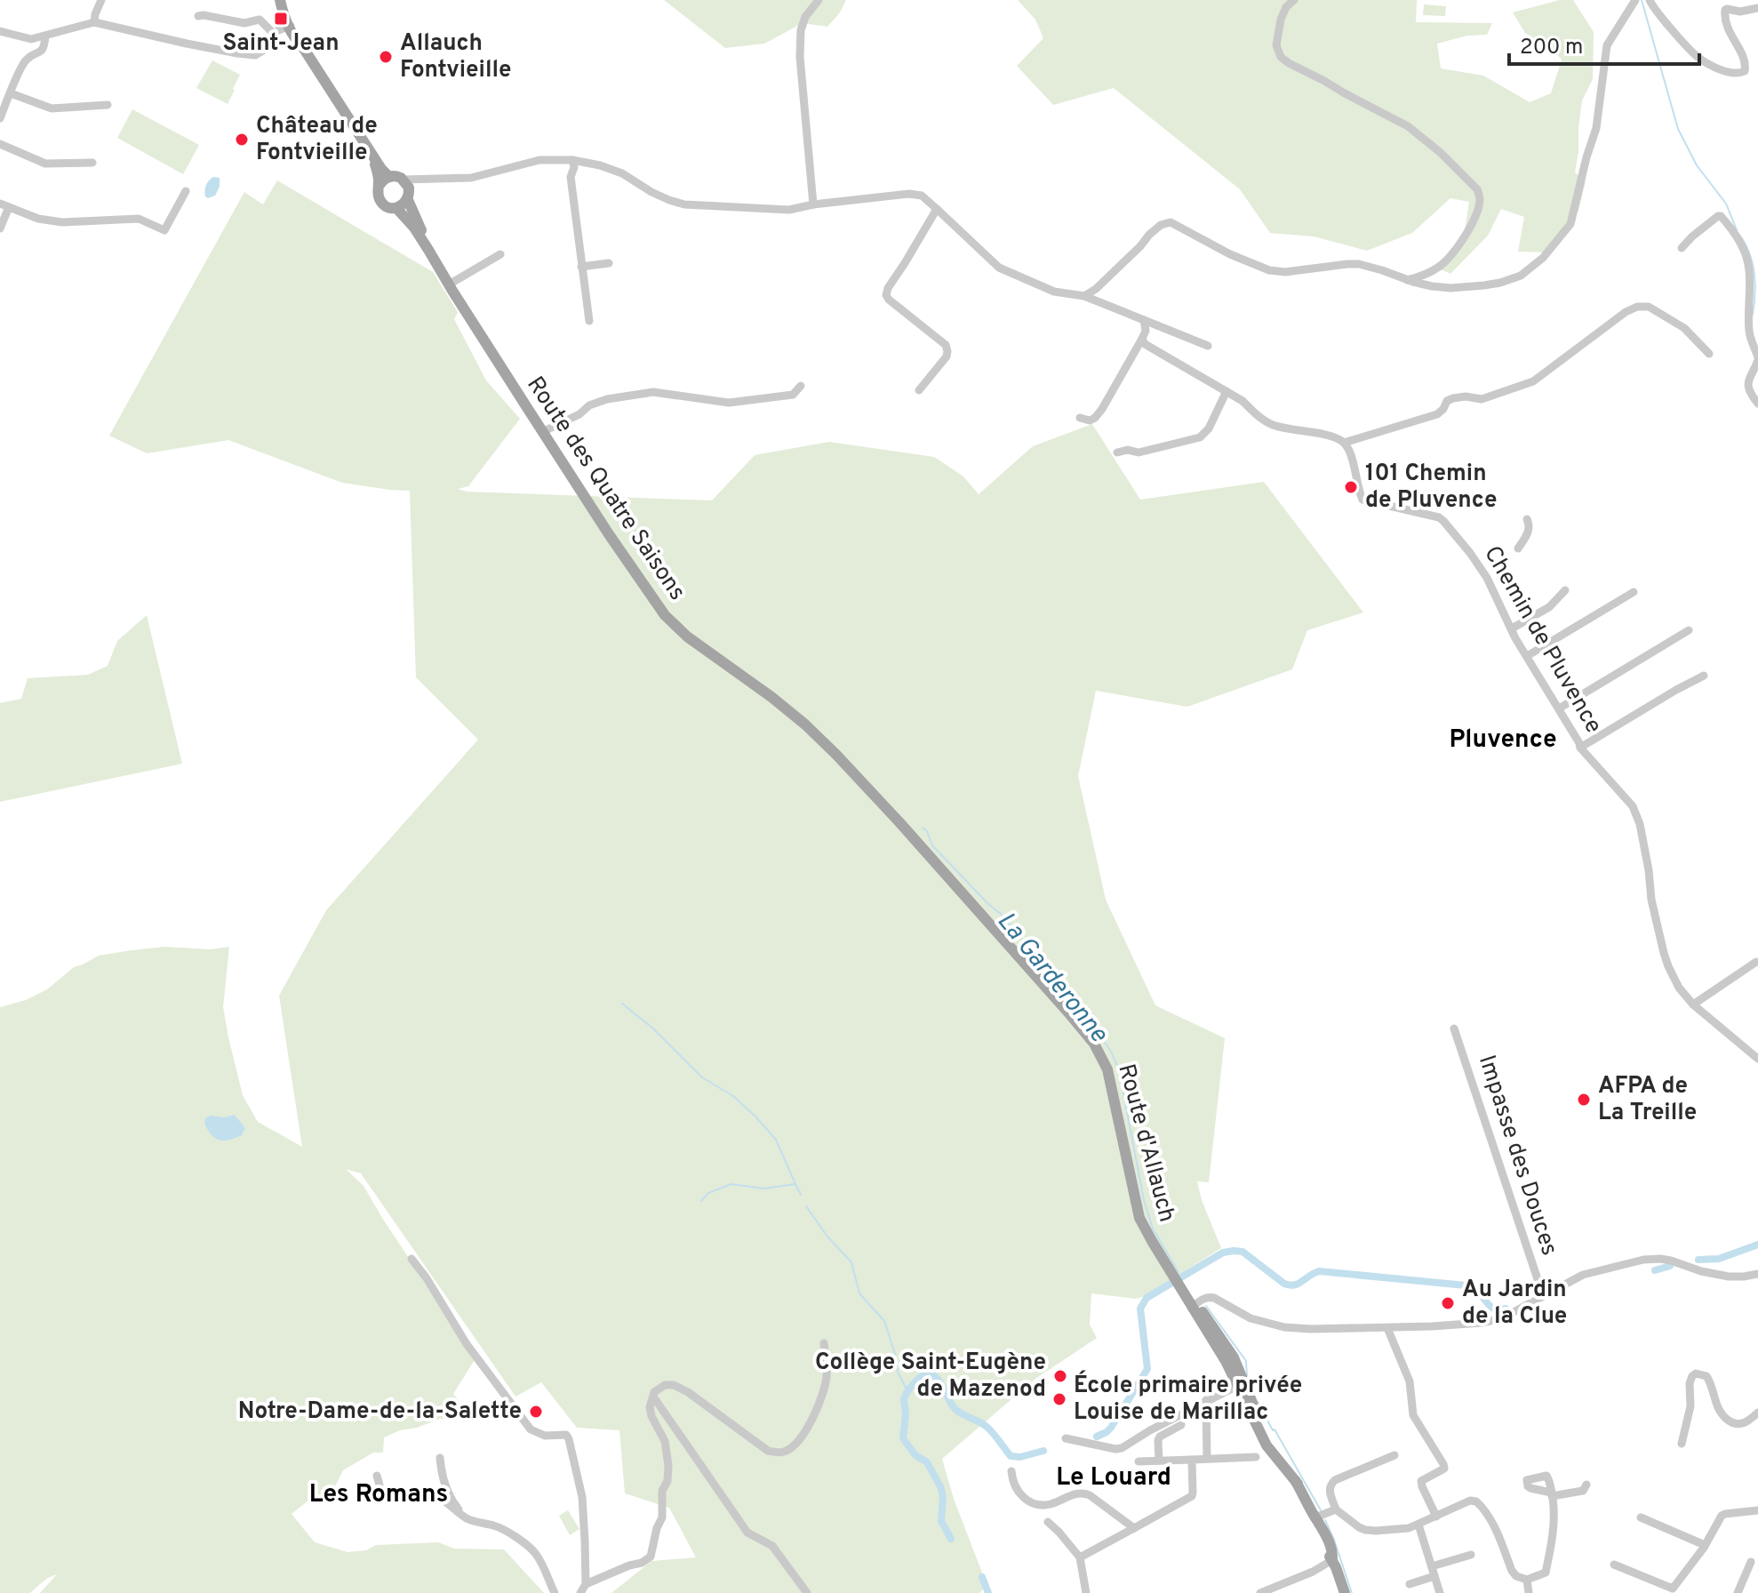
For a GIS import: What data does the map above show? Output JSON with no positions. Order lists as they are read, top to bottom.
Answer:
{
  "streets": {
    "main road": ["Route des Quatre Saisons", "Route d'Allauch"],
    "street": ["Chemin de Pluvence", "Impasse des Douces"]
  },
  "crossings": [
    ["Route des Quatre Saisons", "Route d'Allauch"]
  ],
  "districts": ["Pluvence", "Le Louard", "Les Romans"],
  "water": ["La Garderonne"],
  "places": {
    "transit": ["Saint-Jean"],
    "other": [
      "Allauch Fontvieille",
      "Château de Fontvieille",
      "101 Chemin de Pluvence",
      "AFPA de La Treille",
      "Au Jardin de la Clue",
      "Collège Saint-Eugène de Mazenod",
      "École primaire privée Louise de Marillac",
      "Notre-Dame-de-la-Salette"
    ]
  },
  "scale_bar": "200 m"
}
